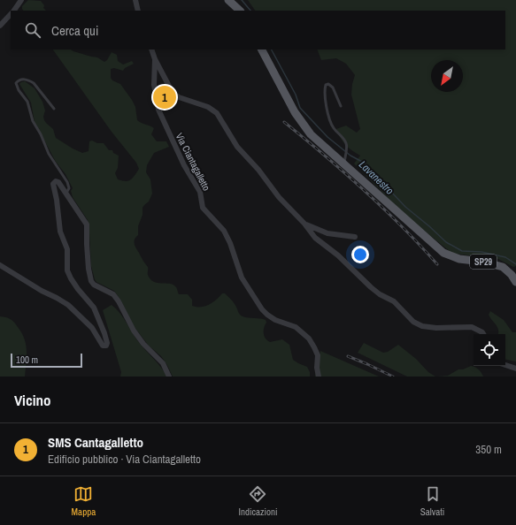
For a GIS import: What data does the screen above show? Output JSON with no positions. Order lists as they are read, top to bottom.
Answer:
{
  "streets": {
    "main road": ["SP29"],
    "street": ["Via Ciantagalletto"]
  },
  "water": ["Lavanestro"],
  "scale_bar": "100 m",
  "north": "bottom left",
  "page": {
    "search": "Cerca qui",
    "pins": "1",
    "scale": "100 m",
    "heading": "Vicino",
    "list": [
      {
        "mark": "1",
        "name": "SMS Cantagalletto",
        "note": "Edificio pubblico · Via Ciantagalletto",
        "value": "350 m"
      }
    ],
    "nav": ["Mappa", "Indicazioni", "Salvati"]
  }
}
